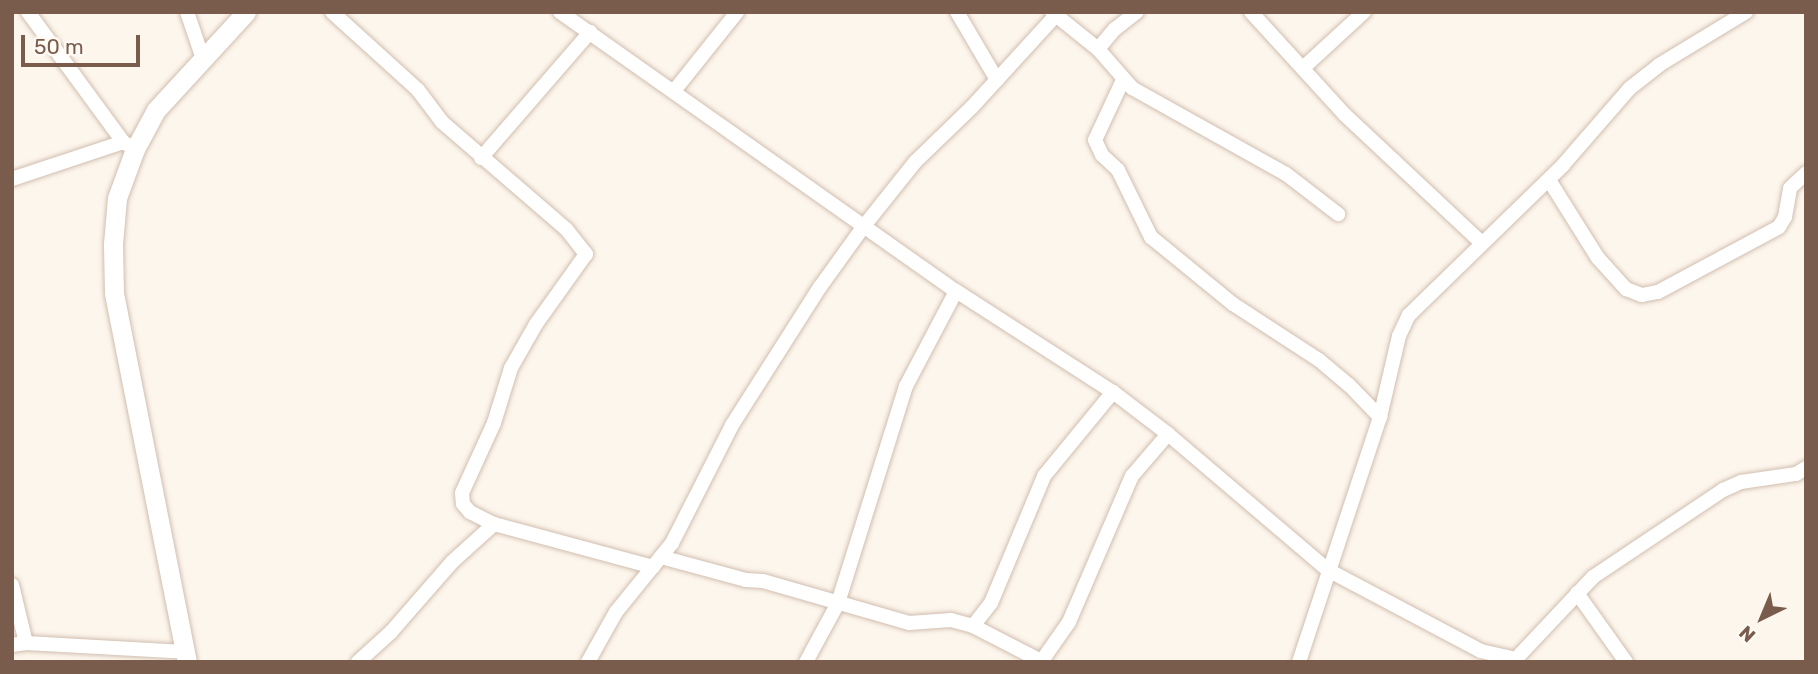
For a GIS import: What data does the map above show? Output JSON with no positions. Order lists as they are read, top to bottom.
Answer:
{
  "scale_bar": "50 m",
  "north": "bottom left"
}
